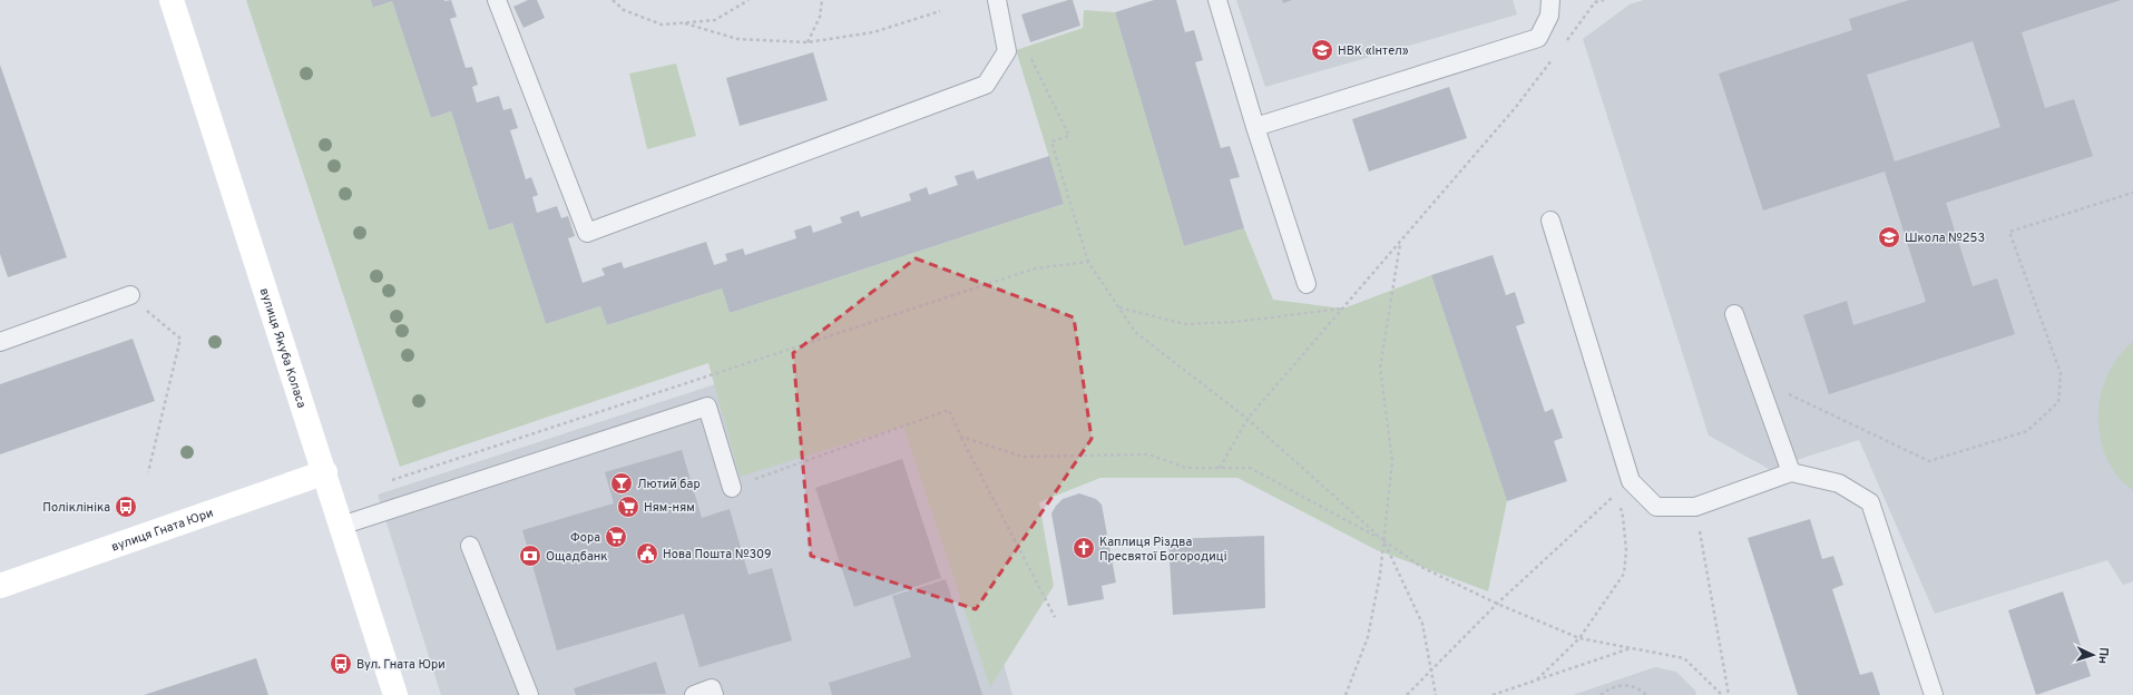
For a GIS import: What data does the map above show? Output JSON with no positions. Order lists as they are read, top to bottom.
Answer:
{
  "streets": {
    "street": ["вулиця Якуба Коласа", "вулиця Гната Юри"]
  },
  "crossings": [
    ["вулиця Якуба Коласа", "вулиця Гната Юри"]
  ],
  "places": {
    "school or university": ["НВК «Інтел»", "Школа №253"],
    "bar": ["Лютий бар"],
    "bus stop": ["Поліклініка", "Вул. Гната Юри"],
    "supermarket": ["Ням-ням", "Фора"],
    "church": ["Каплиця Різдва Пресвятої Богородиці"],
    "public building": ["Нова Пошта №309"],
    "bank": ["Ощадбанк"]
  },
  "north": "right"
}
